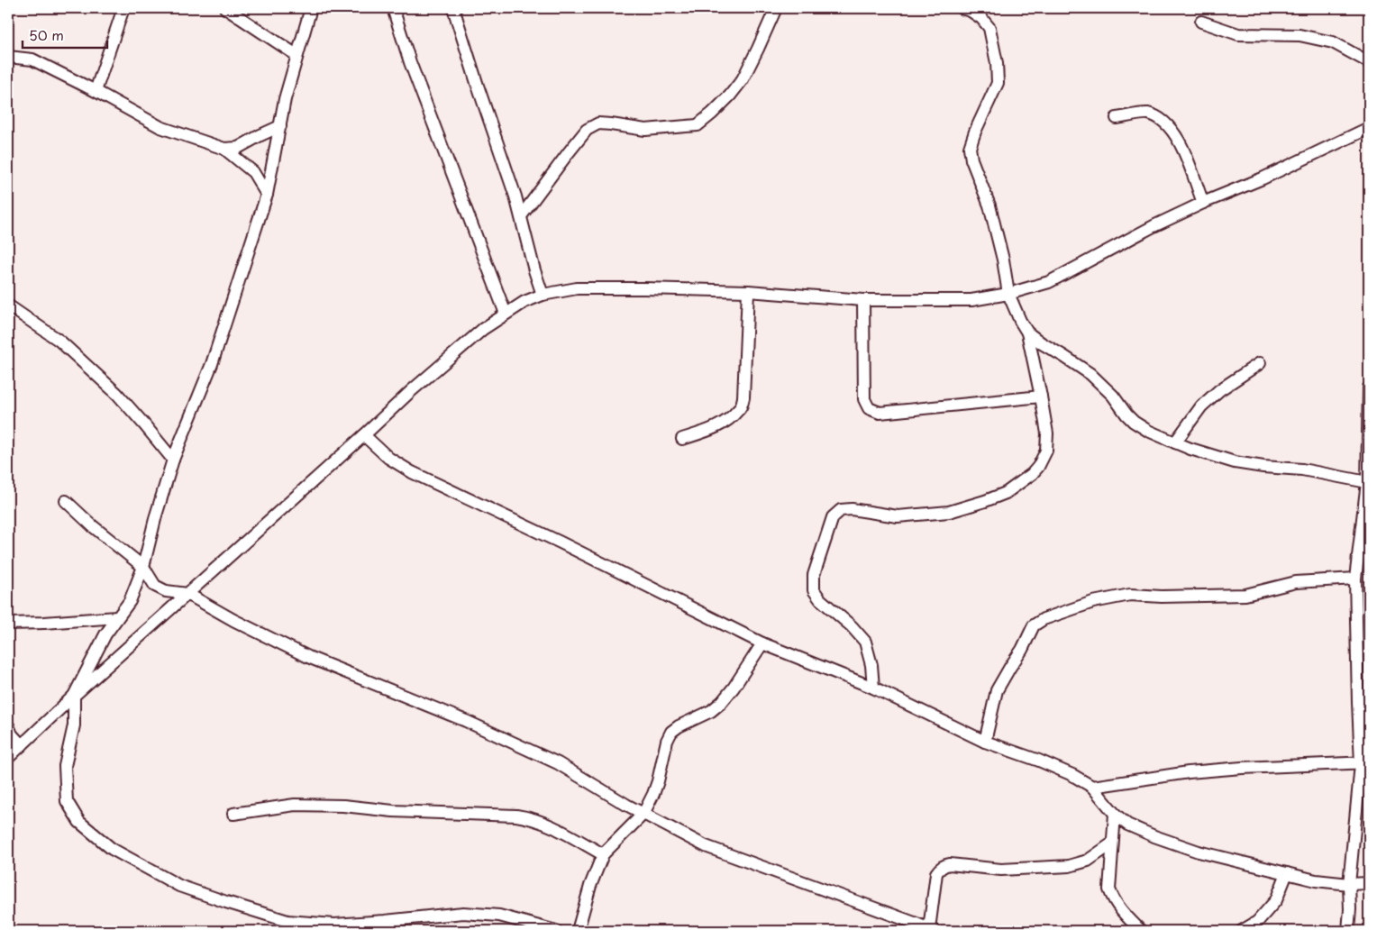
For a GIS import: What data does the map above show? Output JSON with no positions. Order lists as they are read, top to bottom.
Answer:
{
  "scale_bar": "50 m"
}
